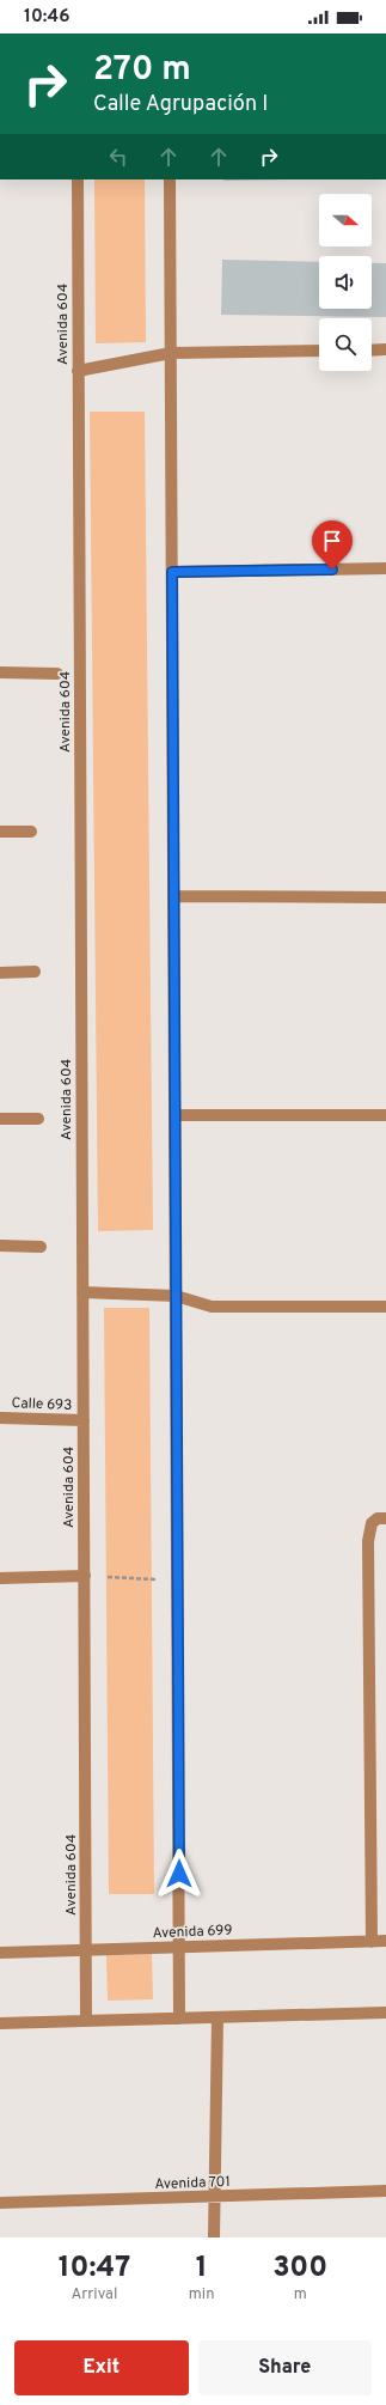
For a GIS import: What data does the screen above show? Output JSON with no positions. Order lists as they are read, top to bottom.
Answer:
{
  "streets": {
    "street": [
      "Avenida 604",
      "Calle 693",
      "Avenida 699",
      "Avenida 701"
    ]
  },
  "crossings": [
    ["Avenida 604", "Calle 693"],
    ["Avenida 604", "Avenida 699"]
  ],
  "north": "right",
  "page": {
    "status": "10:46",
    "turn": ["270 m", "Calle Agrupación I"],
    "eta": [
      "10:47",
      "Arrival",
      "1",
      "min",
      "300",
      "m"
    ],
    "buttons": ["Exit", "Share"]
  }
}
